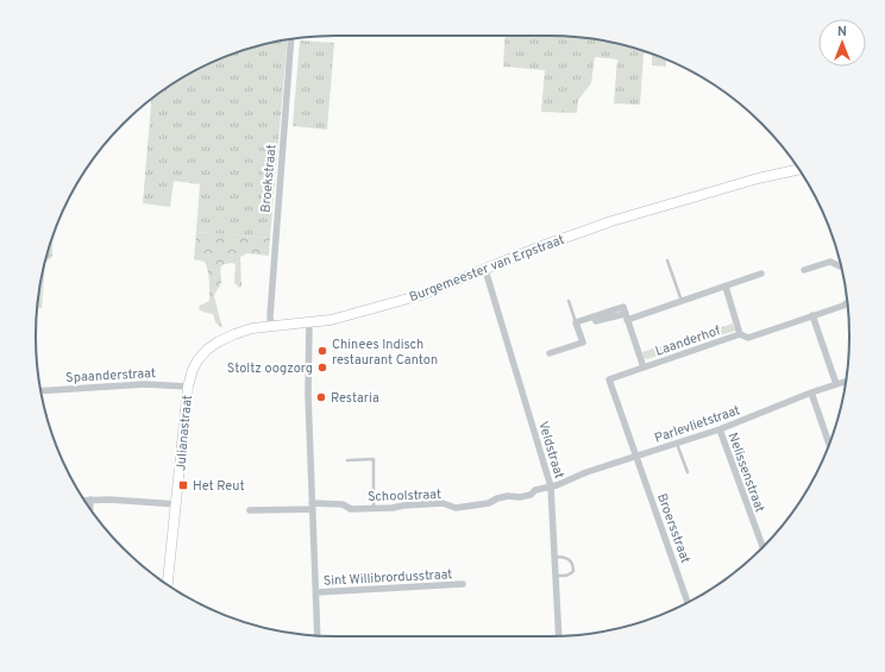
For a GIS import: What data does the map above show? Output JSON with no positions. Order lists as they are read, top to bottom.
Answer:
{
  "streets": {
    "street": [
      "Broekstraat",
      "Burgemeester van Erpstraat",
      "Laanderhof",
      "Spaanderstraat",
      "Parlevlietstraat",
      "Julianastraat",
      "Veldstraat",
      "Nelissenstraat",
      "Schoolstraat",
      "Broersstraat",
      "Sint Willibrordusstraat"
    ]
  },
  "crossings": [
    ["Broekstraat", "Burgemeester van Erpstraat"],
    ["Burgemeester van Erpstraat", "Spaanderstraat"],
    ["Burgemeester van Erpstraat", "Julianastraat"],
    ["Burgemeester van Erpstraat", "Veldstraat"],
    ["Burgemeester van Erpstraat", "Sint Willibrordusstraat"],
    ["Laanderhof", "Parlevlietstraat"],
    ["Laanderhof", "Broersstraat"],
    ["Spaanderstraat", "Julianastraat"],
    ["Parlevlietstraat", "Veldstraat"],
    ["Parlevlietstraat", "Nelissenstraat"],
    ["Parlevlietstraat", "Schoolstraat"],
    ["Parlevlietstraat", "Broersstraat"],
    ["Veldstraat", "Schoolstraat"],
    ["Schoolstraat", "Sint Willibrordusstraat"]
  ],
  "places": {
    "other": ["Chinees Indisch restaurant Canton", "Stoltz oogzorg", "Restaria"],
    "transit": ["Het Reut"]
  },
  "north": "top"
}
